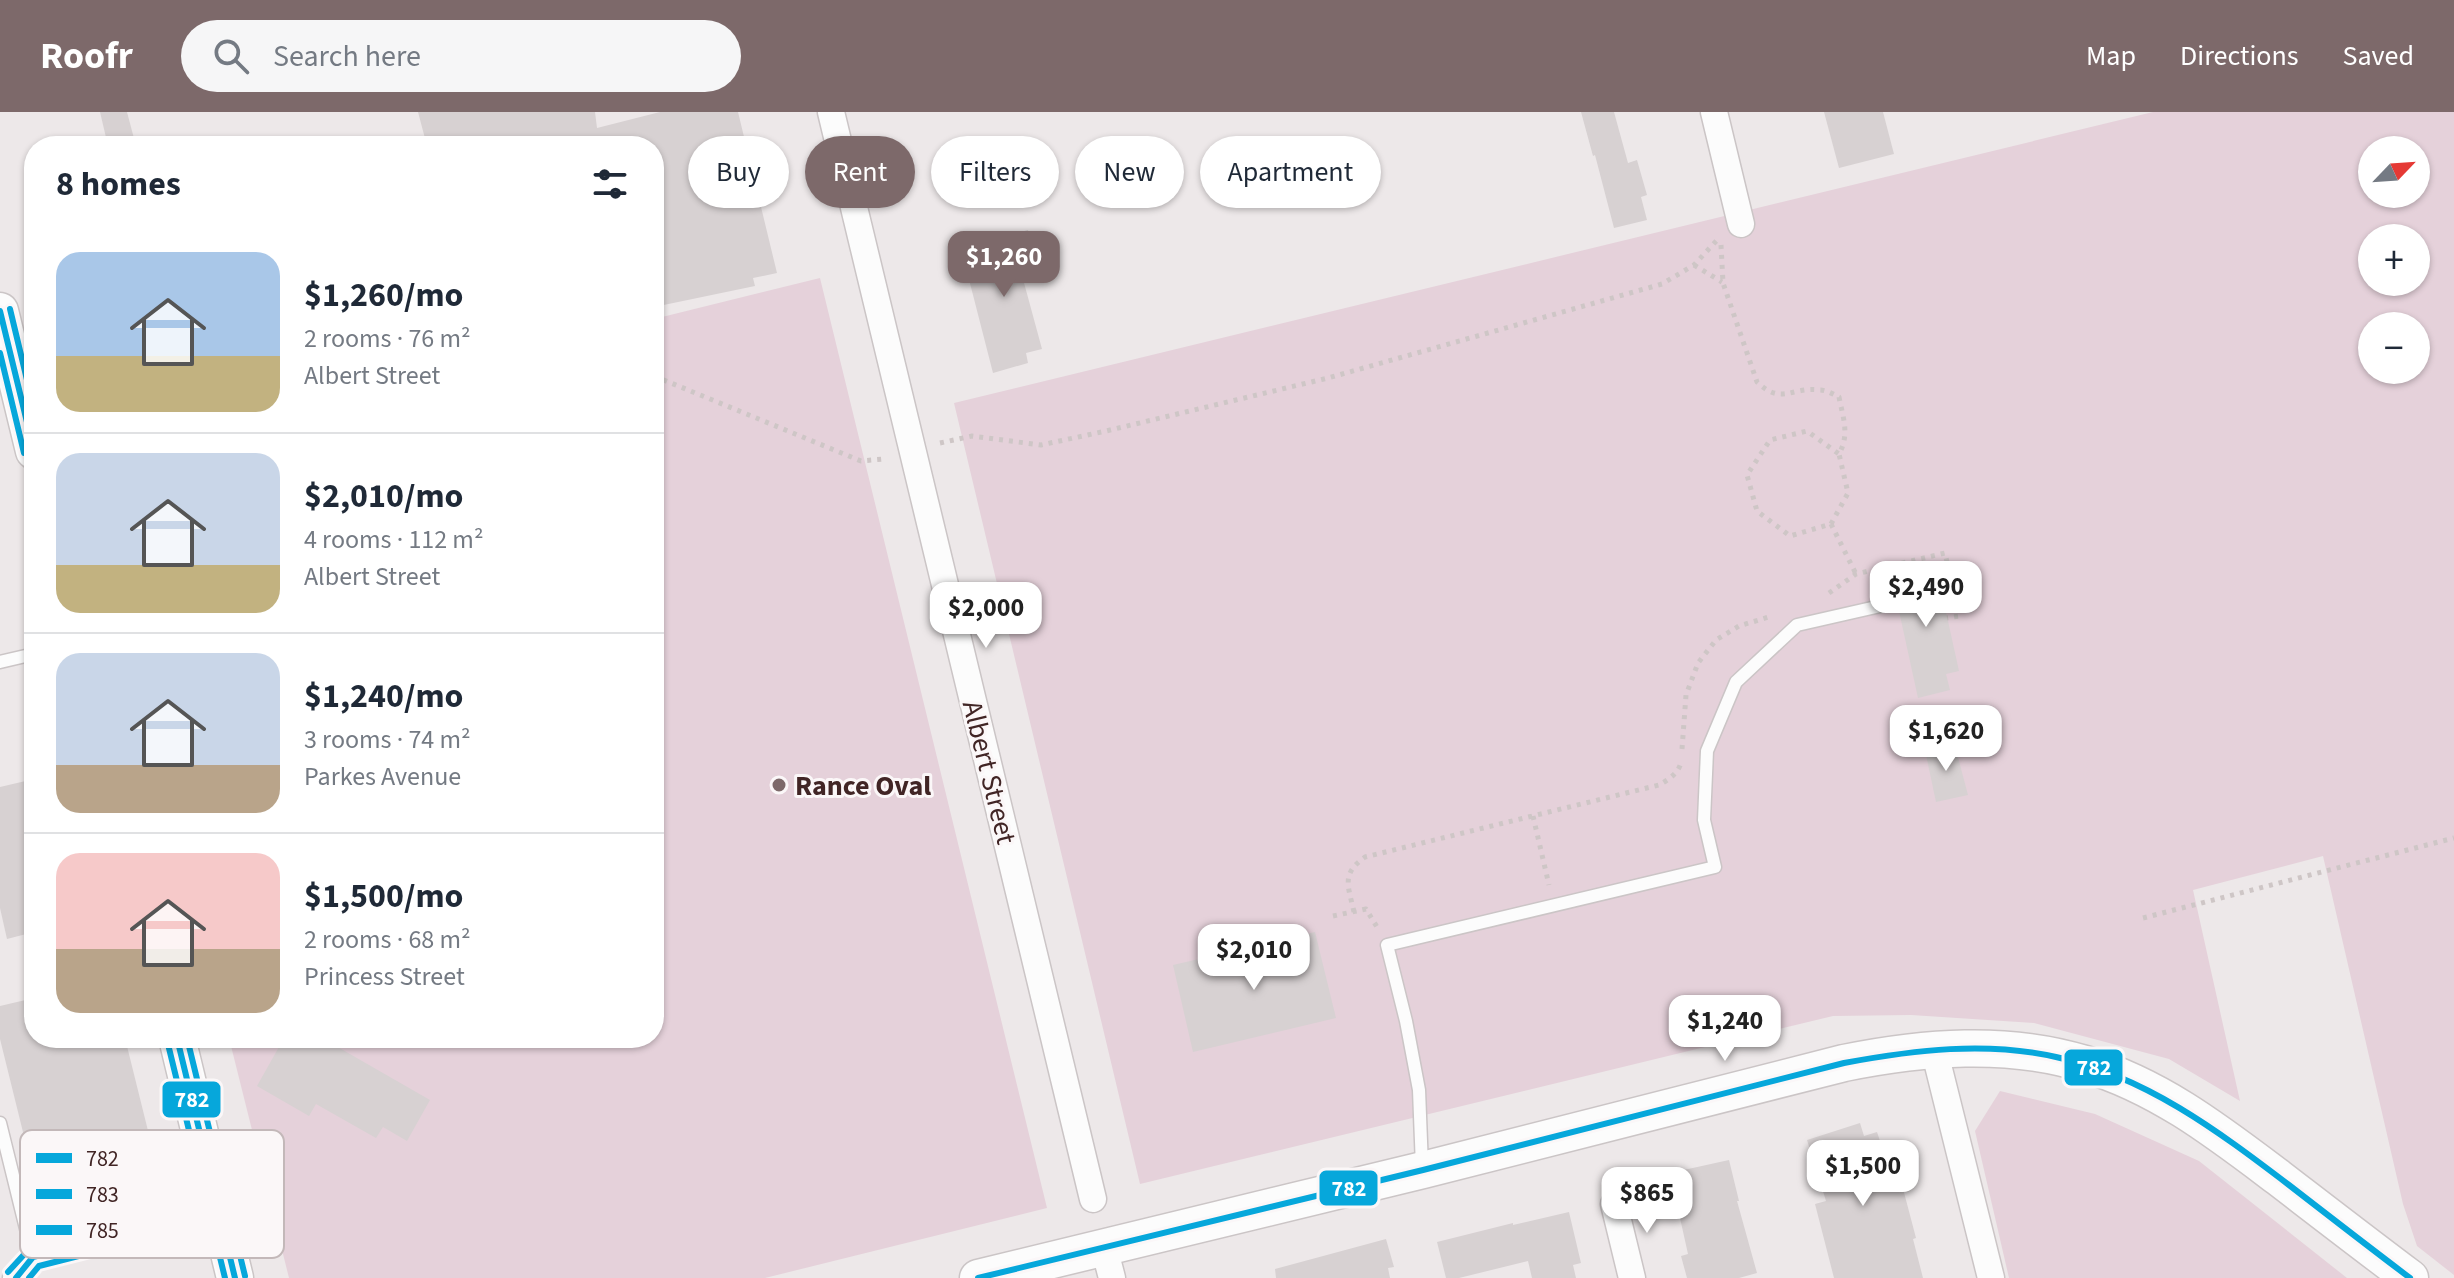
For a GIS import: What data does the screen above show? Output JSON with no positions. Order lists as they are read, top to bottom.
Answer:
{
  "streets": {
    "street": ["Albert Street"]
  },
  "places": ["Rance Oval"],
  "lines": ["transit line 785", "transit line 782", "transit line 783"],
  "legend": ["782", "783", "785"],
  "north": "top right",
  "page": {
    "header": "Roofr",
    "search": "Search here",
    "nav": ["Map", "Directions", "Saved"],
    "map_buttons": ["+", "−"],
    "chip": [
      "Buy",
      "Rent",
      "Filters",
      "New",
      "Apartment"
    ],
    "heading": "8 homes",
    "price": [
      "$1,260",
      "$2,490",
      "$2,000",
      "$1,620",
      "$2,010",
      "$1,240",
      "$1,500",
      "$865"
    ],
    "list": [
      {
        "name": "$1,260/mo",
        "note": "2 rooms · 76 m² · Albert Street"
      },
      {
        "name": "$2,010/mo",
        "note": "4 rooms · 112 m² · Albert Street"
      },
      {
        "name": "$1,240/mo",
        "note": "3 rooms · 74 m² · Parkes Avenue"
      },
      {
        "name": "$1,500/mo",
        "note": "2 rooms · 68 m² · Princess Street"
      }
    ]
  }
}
